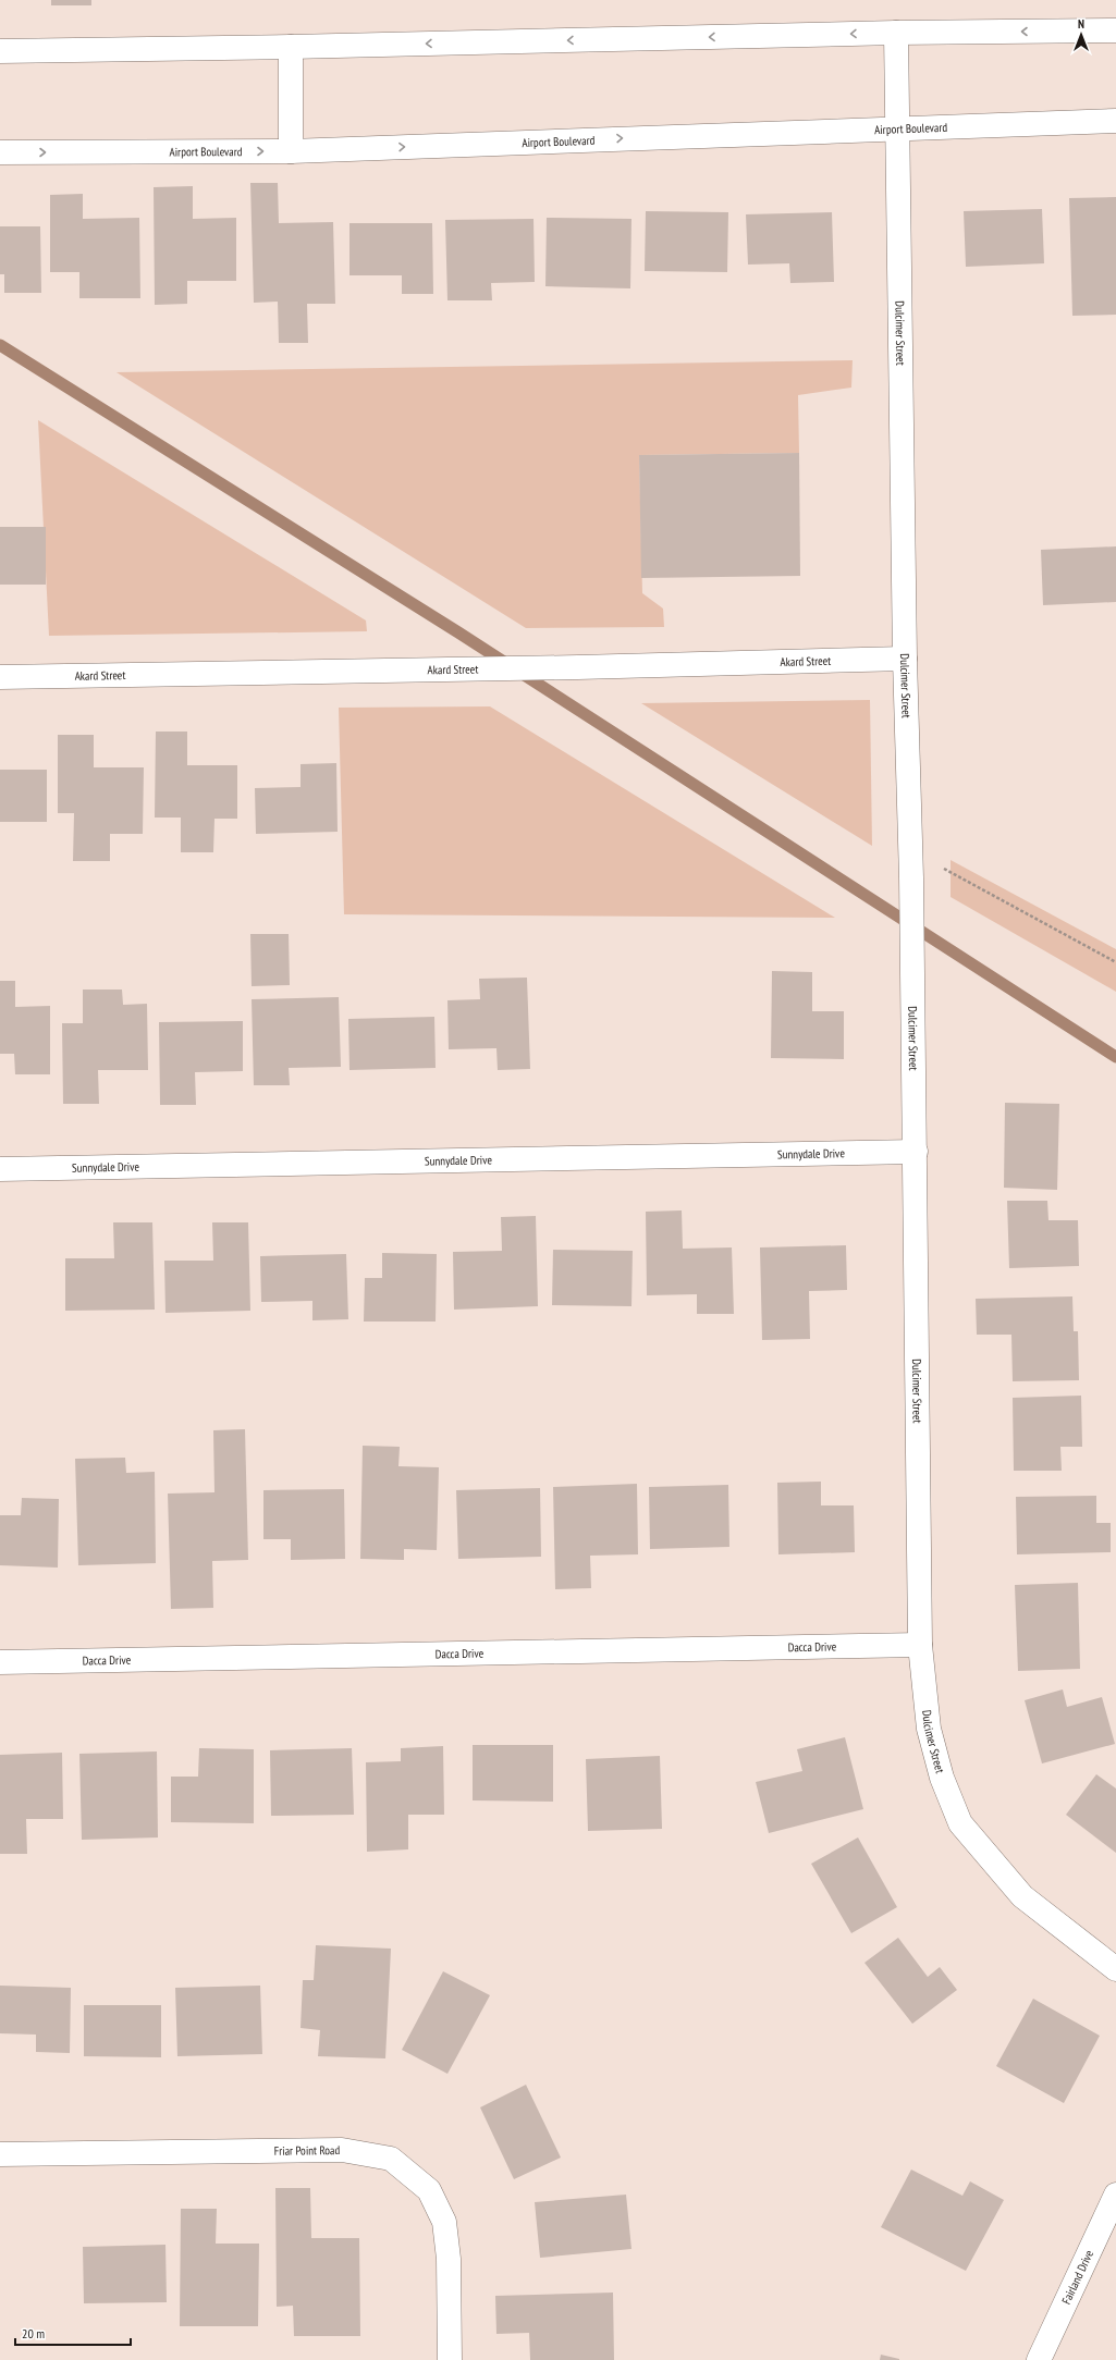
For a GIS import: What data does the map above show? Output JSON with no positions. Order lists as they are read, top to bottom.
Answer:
{
  "streets": {
    "street": [
      "Airport Boulevard",
      "Dulcimer Street",
      "Akard Street",
      "Sunnydale Drive",
      "Dacca Drive",
      "Friar Point Road",
      "Fairland Drive"
    ]
  },
  "crossings": [
    ["Airport Boulevard", "Dulcimer Street"],
    ["Dulcimer Street", "Akard Street"],
    ["Dulcimer Street", "Sunnydale Drive"],
    ["Dulcimer Street", "Dacca Drive"]
  ],
  "scale_bar": "20 m",
  "north": "top"
}
